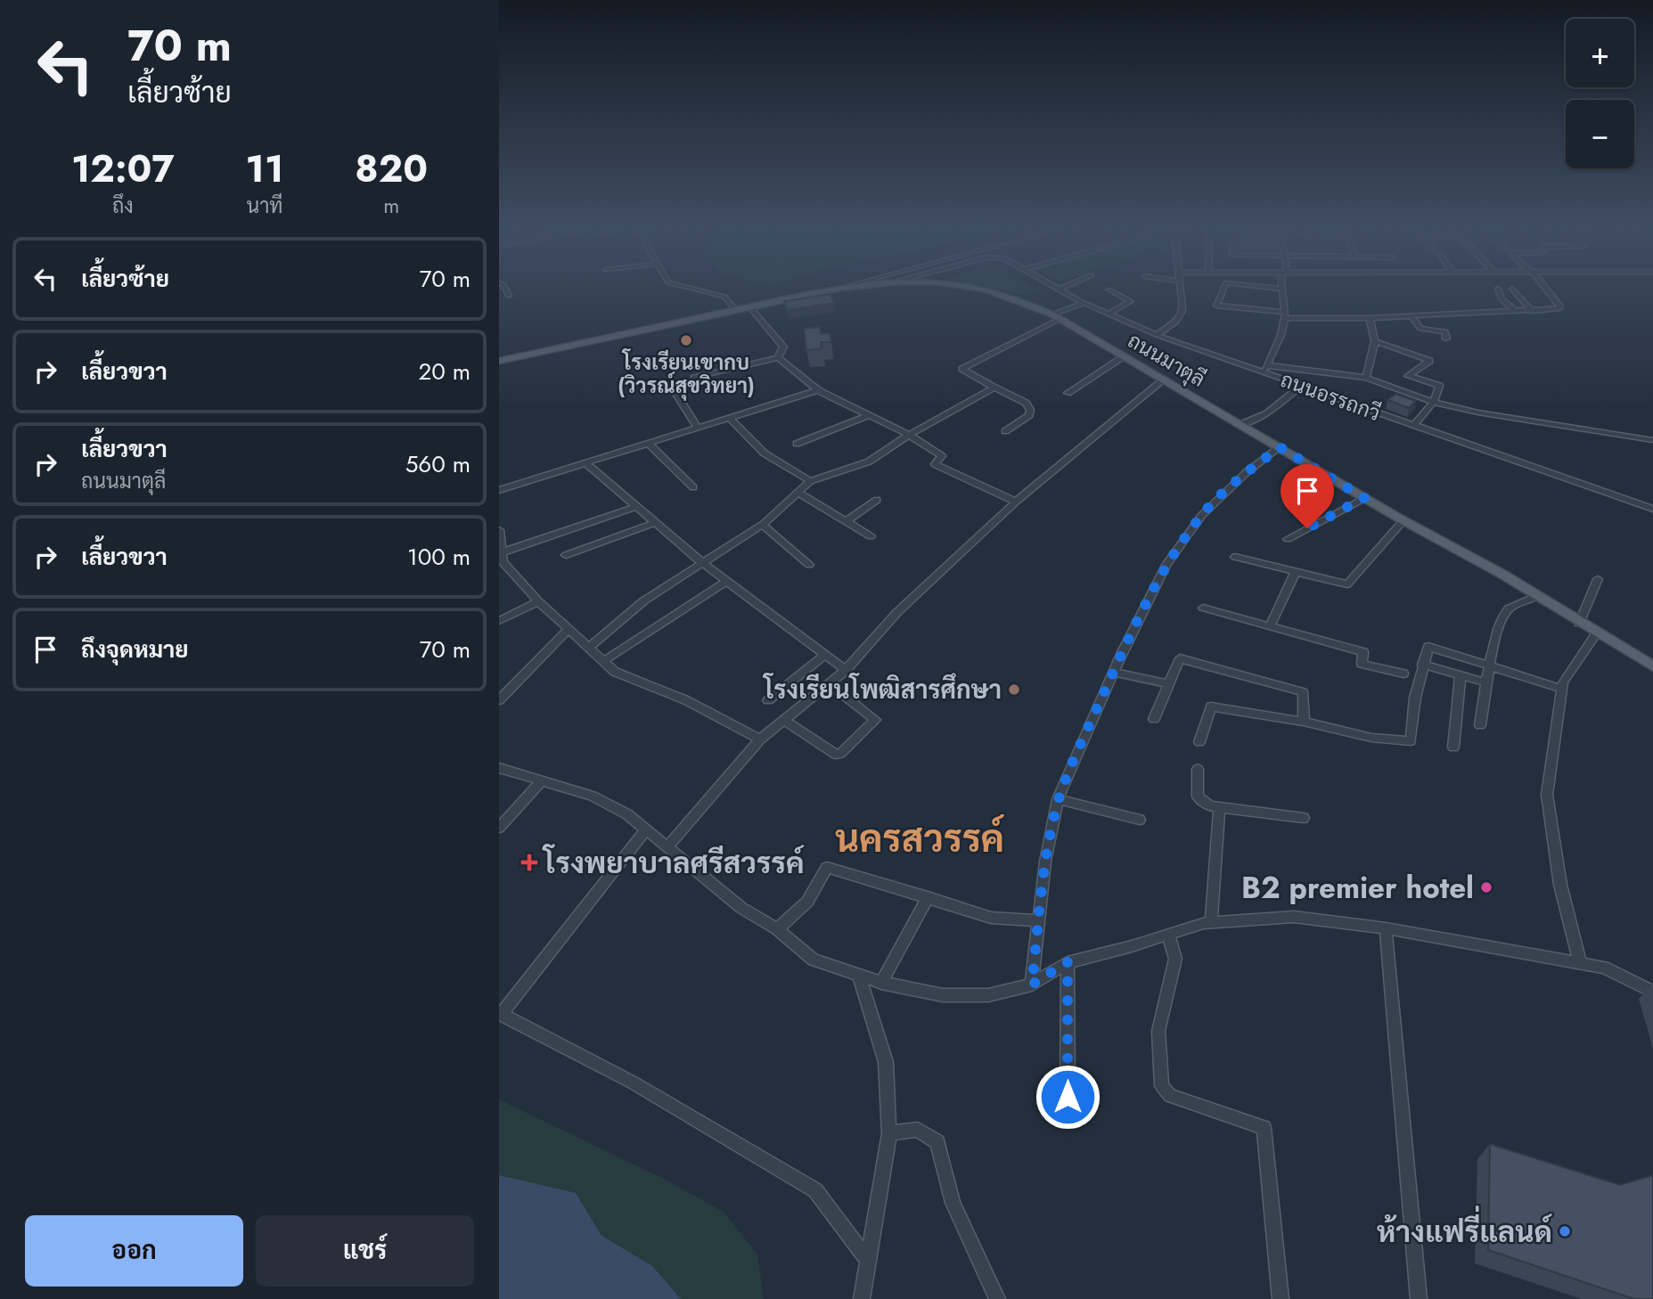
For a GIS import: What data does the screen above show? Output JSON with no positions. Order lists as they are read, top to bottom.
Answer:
{
  "streets": {
    "main road": ["ถนนมาตุลี"],
    "street": ["ถนนอรรถกวี"]
  },
  "districts": ["นครสวรรค์"],
  "places": {
    "other": [
      "โรงเรียนเขากบ (วิวรณ์สุขวิทยา)",
      "โรงเรียนโพฒิสารศึกษา",
      "B2 premier hotel",
      "ห้างแฟรี่แลนด์"
    ],
    "health": ["โรงพยาบาลศรีสวรรค์"]
  },
  "page": {
    "turn": ["70 m", "เลี้ยวซ้าย"],
    "map_buttons": ["+", "−"],
    "eta": [
      "12:07",
      "ถึง",
      "11",
      "นาที",
      "820",
      "m"
    ],
    "list": [
      {
        "name": "เลี้ยวซ้าย",
        "value": "70 m"
      },
      {
        "name": "เลี้ยวขวา",
        "value": "20 m"
      },
      {
        "name": "เลี้ยวขวา",
        "note": "ถนนมาตุลี",
        "value": "560 m"
      },
      {
        "name": "เลี้ยวขวา",
        "value": "100 m"
      },
      {
        "name": "ถึงจุดหมาย",
        "value": "70 m"
      }
    ],
    "buttons": ["ออก", "แชร์"]
  }
}
